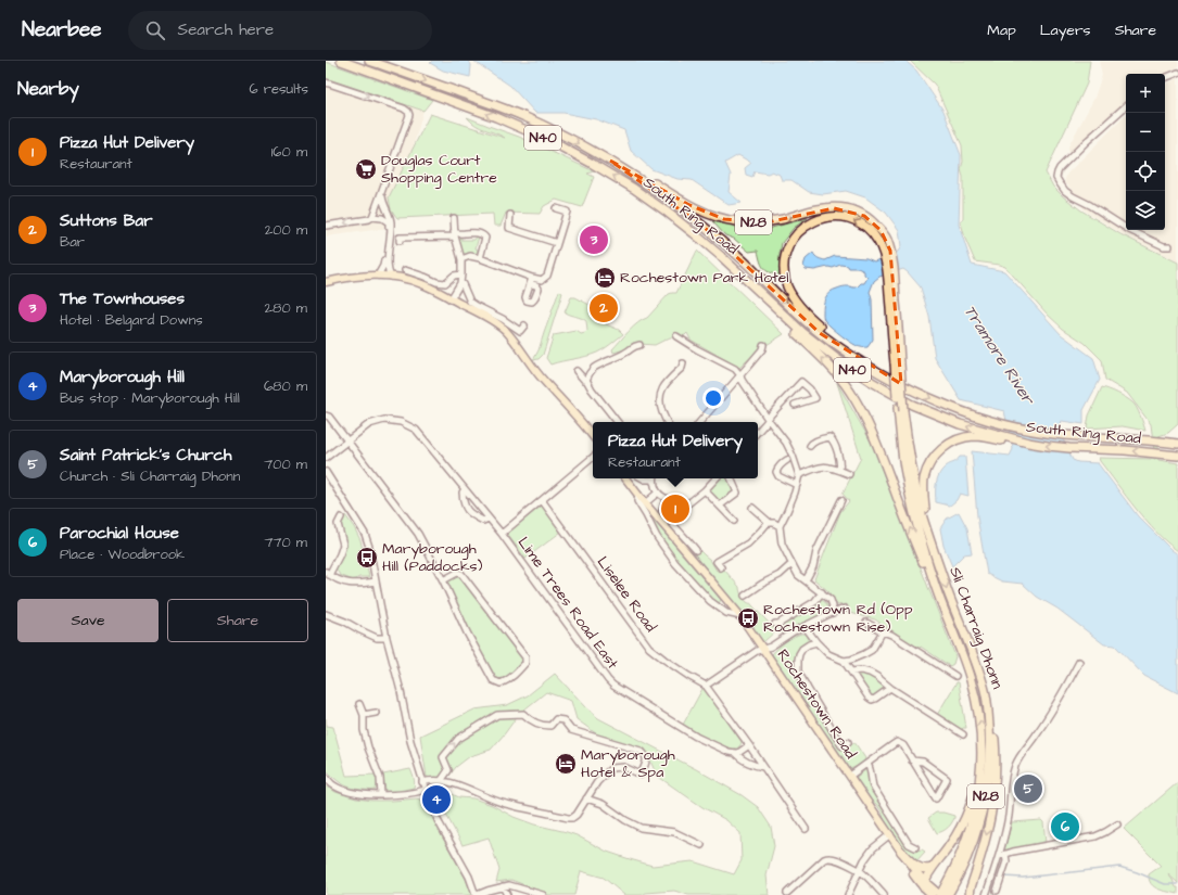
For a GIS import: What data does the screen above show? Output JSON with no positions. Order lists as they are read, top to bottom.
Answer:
{
  "streets": {
    "highway": [
      "N40",
      "South Ring Road",
      "N28",
      "Sli Charraig Dhonn"
    ],
    "main road": ["Rochestown Road"],
    "street": ["Liselee Road", "Lime Trees Road East"]
  },
  "crossings": [
    ["South Ring Road", "N28"],
    ["N28", "Sli Charraig Dhonn"],
    ["Sli Charraig Dhonn", "Rochestown Road"]
  ],
  "water": ["Tramore River"],
  "places": {
    "supermarket": ["Douglas Court Shopping Centre"],
    "hotel": ["Rochestown Park Hotel", "Maryborough Hotel & Spa"],
    "bus stop": ["Maryborough Hill (Paddocks)", "Rochestown Rd (Opp Rochestown Rise)"]
  },
  "page": {
    "header": "Nearbee",
    "search": "Search here",
    "nav": ["Map", "Layers", "Share"],
    "heading": ["Nearby", "6 results"],
    "map_buttons": ["+", "−"],
    "list": [
      {
        "mark": "1",
        "name": "Pizza Hut Delivery",
        "note": "Restaurant",
        "value": "160 m"
      },
      {
        "mark": "2",
        "name": "Suttons Bar",
        "note": "Bar",
        "value": "200 m"
      },
      {
        "mark": "3",
        "name": "The Townhouses",
        "note": "Hotel · Belgard Downs",
        "value": "280 m"
      },
      {
        "mark": "4",
        "name": "Maryborough Hill",
        "note": "Bus stop · Maryborough Hill",
        "value": "680 m"
      },
      {
        "mark": "5",
        "name": "Saint Patrick's Church",
        "note": "Church · Sli Charraig Dhonn",
        "value": "700 m"
      },
      {
        "mark": "6",
        "name": "Parochial House",
        "note": "Place · Woodbrook",
        "value": "770 m"
      }
    ],
    "pins": [
      "3",
      "2",
      "1",
      "5",
      "4",
      "6"
    ],
    "popup": ["Pizza Hut Delivery", "Restaurant"],
    "buttons": ["Save", "Share"]
  }
}
